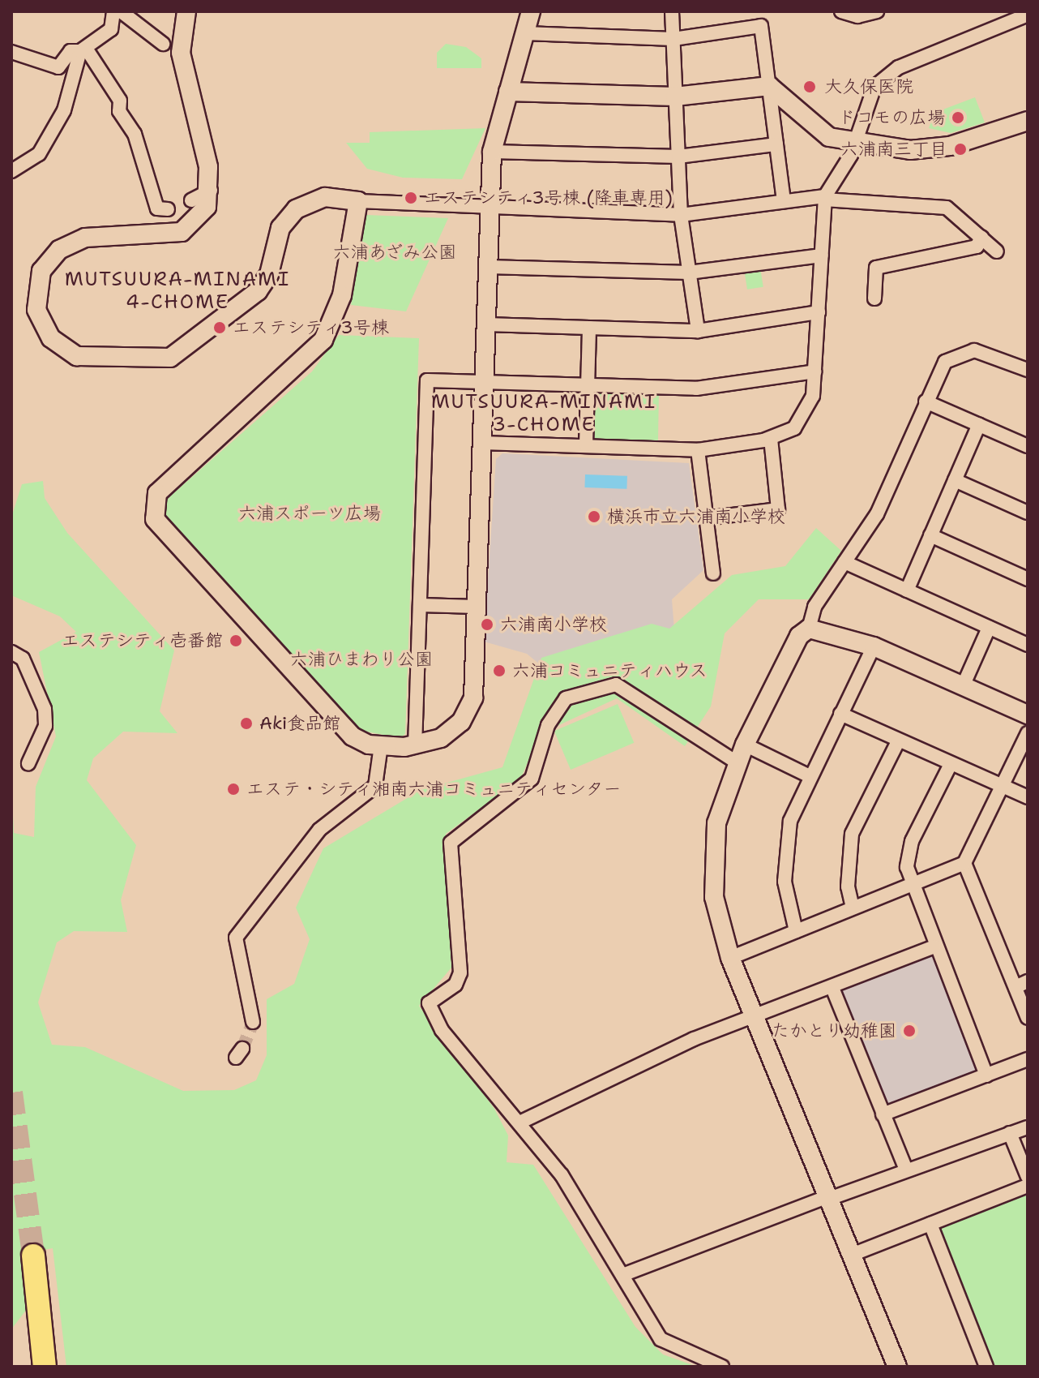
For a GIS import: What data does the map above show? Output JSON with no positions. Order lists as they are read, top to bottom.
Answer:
{
  "districts": ["MUTSUURA-MINAMI 4-CHOME", "MUTSUURA-MINAMI 3-CHOME"],
  "parks": ["六浦あざみ公園", "六浦スポーツ広場", "六浦ひまわり公園"],
  "places": [
    "大久保医院",
    "ドコモの広場",
    "六浦南三丁目",
    "エステシティ3号棟 (降車専用)",
    "エステシティ3号棟",
    "横浜市立六浦南小学校",
    "六浦南小学校",
    "エステシティ壱番館",
    "六浦コミュニティハウス",
    "Aki食品館",
    "エステ・シティ湘南六浦コミュニティセンター",
    "たかとり幼稚園"
  ]
}
